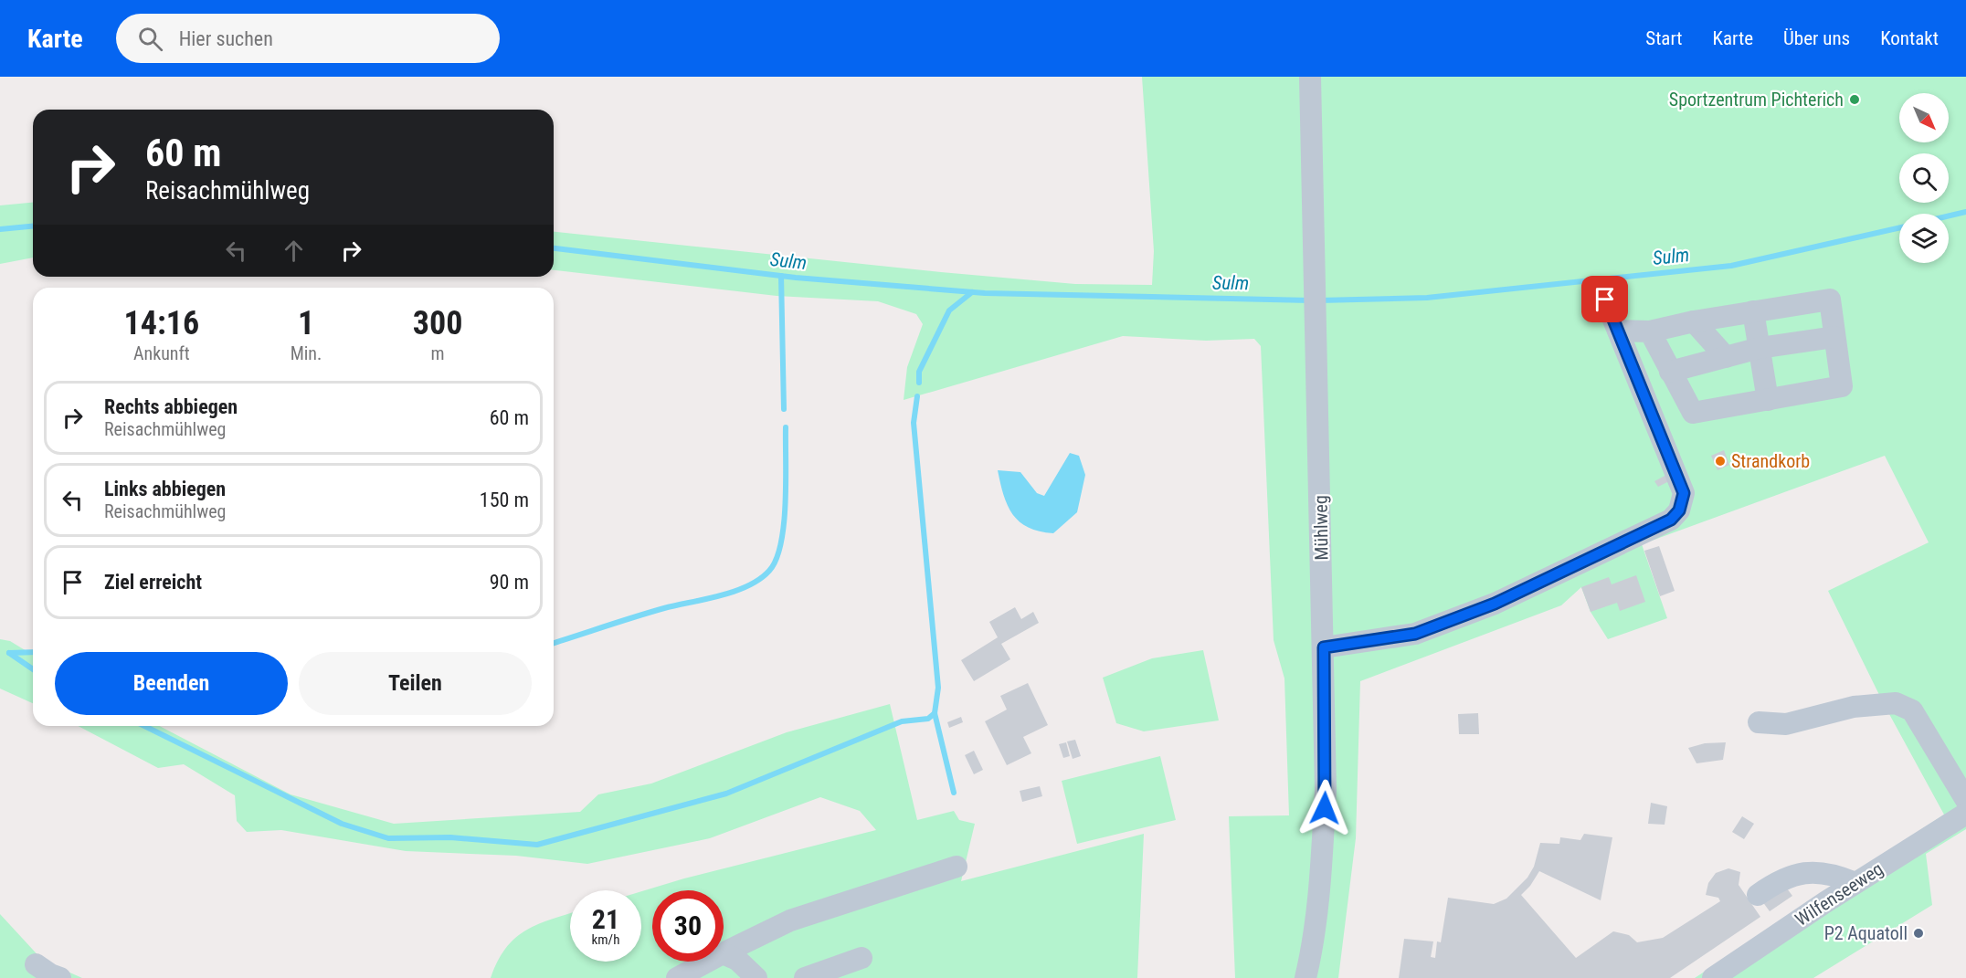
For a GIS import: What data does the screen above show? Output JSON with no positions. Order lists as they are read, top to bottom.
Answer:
{
  "streets": {
    "street": ["Mühlweg", "Wilfenseeweg"]
  },
  "water": ["Sulm"],
  "places": ["Sportzentrum Pichterich", "Strandkorb", "P2 Aquatoll"],
  "north": "bottom right",
  "page": {
    "header": "Karte",
    "search": "Hier suchen",
    "nav": [
      "Start",
      "Karte",
      "Über uns",
      "Kontakt"
    ],
    "turn": ["60 m", "Reisachmühlweg"],
    "eta": [
      "14:16",
      "Ankunft",
      "1",
      "Min.",
      "300",
      "m"
    ],
    "list": [
      {
        "name": "Rechts abbiegen",
        "note": "Reisachmühlweg",
        "value": "60 m"
      },
      {
        "name": "Links abbiegen",
        "note": "Reisachmühlweg",
        "value": "150 m"
      },
      {
        "name": "Ziel erreicht",
        "value": "90 m"
      }
    ],
    "buttons": ["Beenden", "Teilen"],
    "speed": "21 km/h",
    "limit": "30"
  }
}
